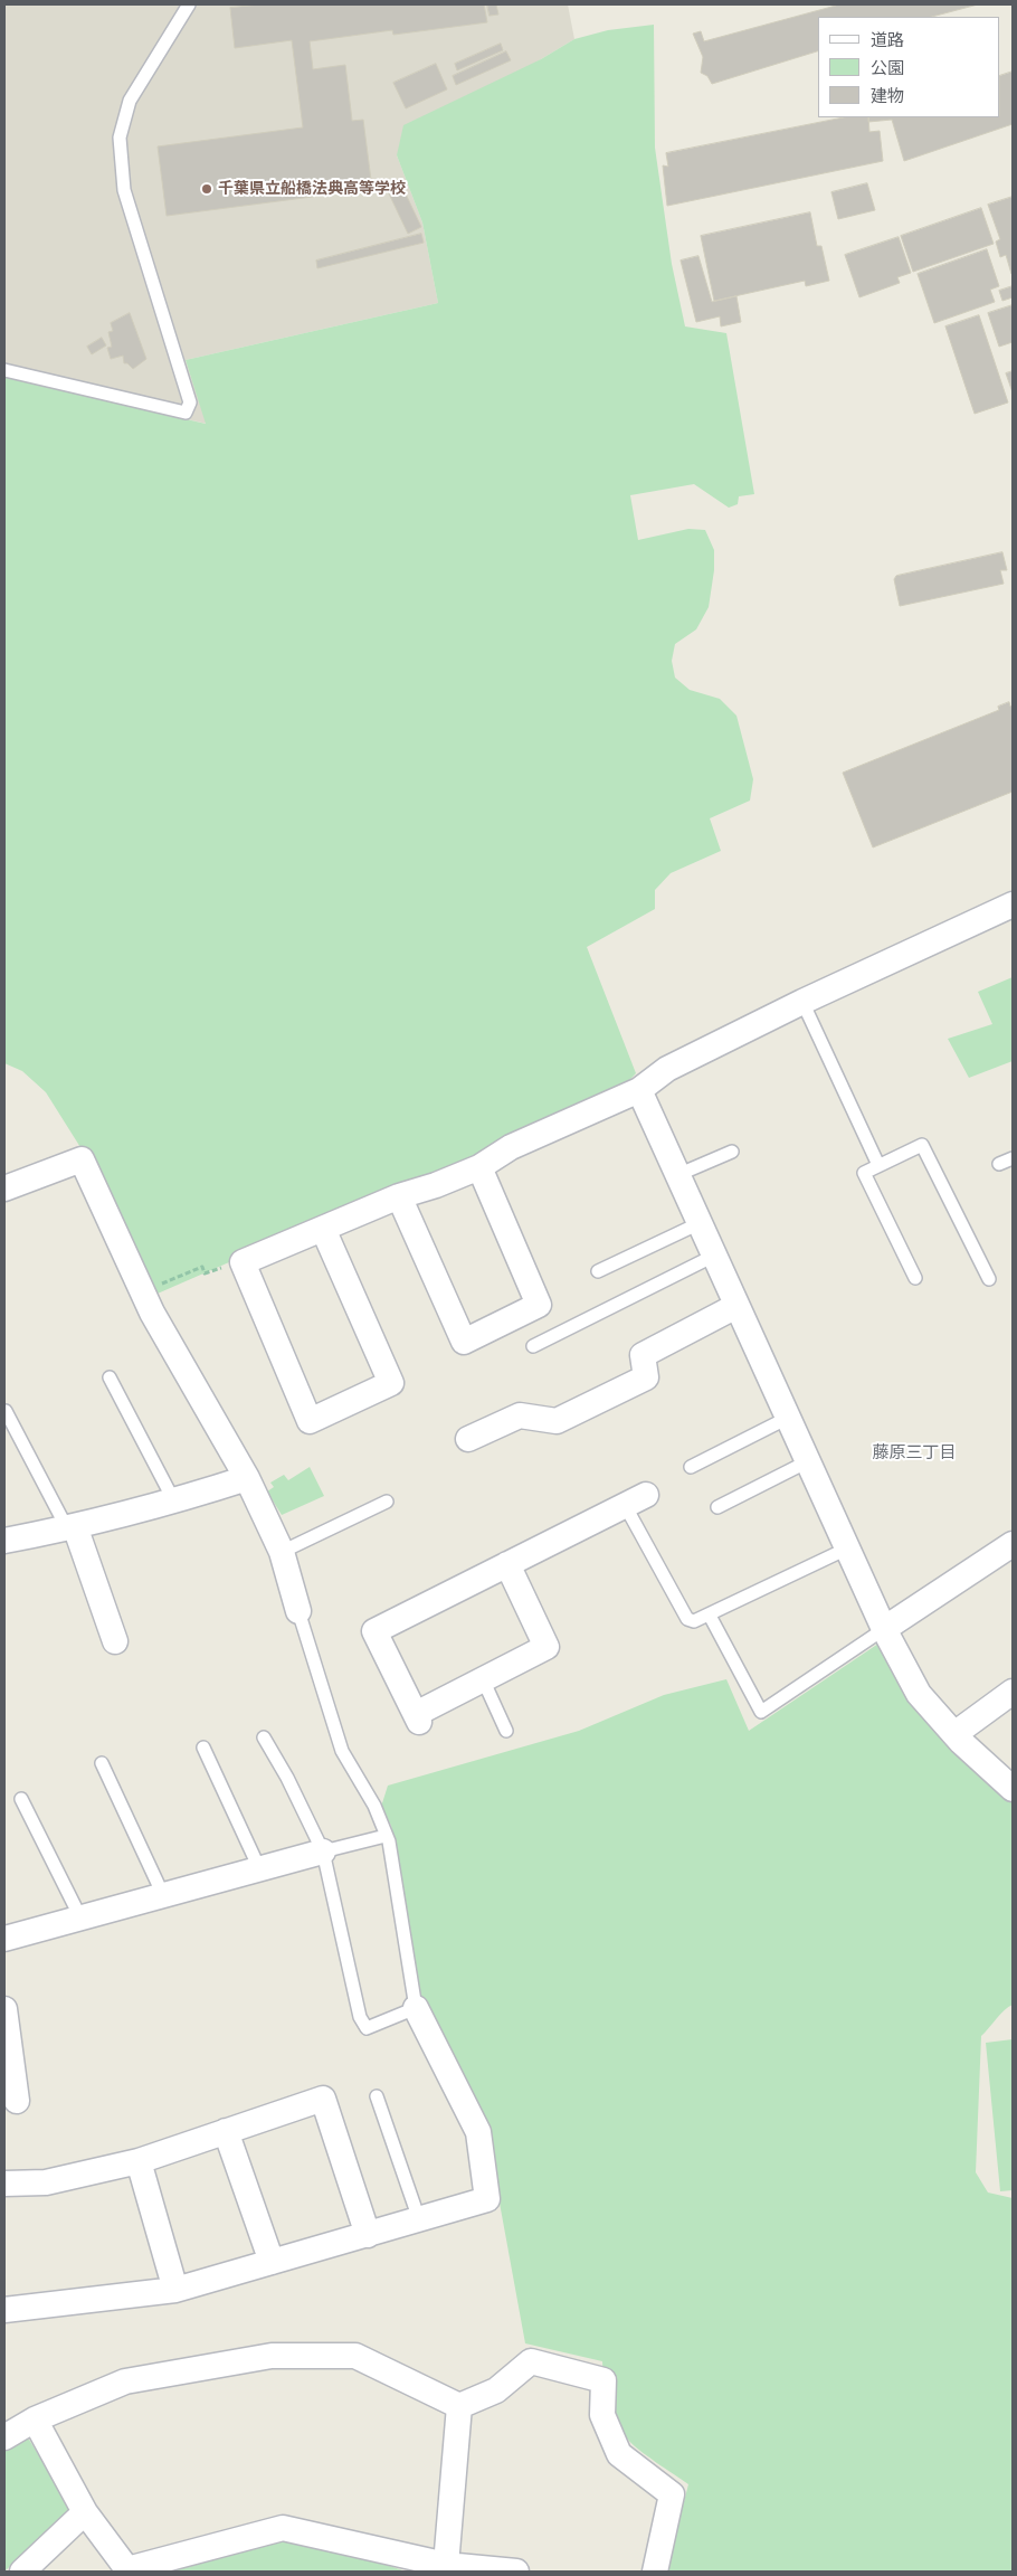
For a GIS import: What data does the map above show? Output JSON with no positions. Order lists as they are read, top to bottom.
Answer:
{
  "districts": ["藤原三丁目"],
  "places": ["千葉県立船橋法典高等学校"],
  "legend": ["道路", "公園", "建物"]
}
